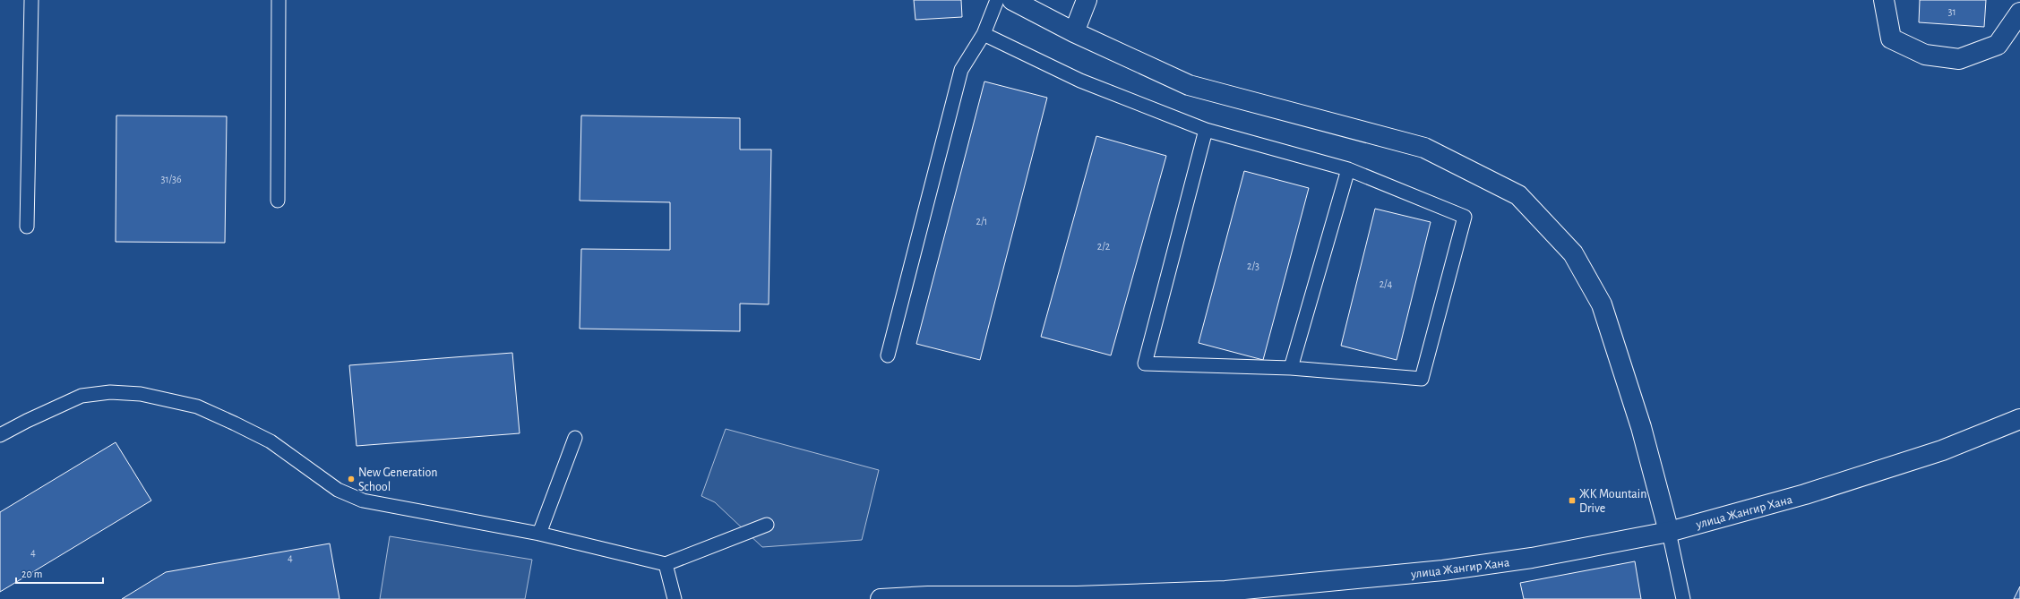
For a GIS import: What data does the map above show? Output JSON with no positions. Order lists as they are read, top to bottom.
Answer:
{
  "streets": {
    "street": ["улица Жангир Хана"]
  },
  "places": {
    "other": ["New Generation School"],
    "transit": ["ЖК Mountain Drive"]
  },
  "house_numbers": [
    "31",
    "31/36",
    "2/1",
    "2/2",
    "2/3",
    "2/4",
    "4",
    "4"
  ],
  "scale_bar": "20 m"
}
